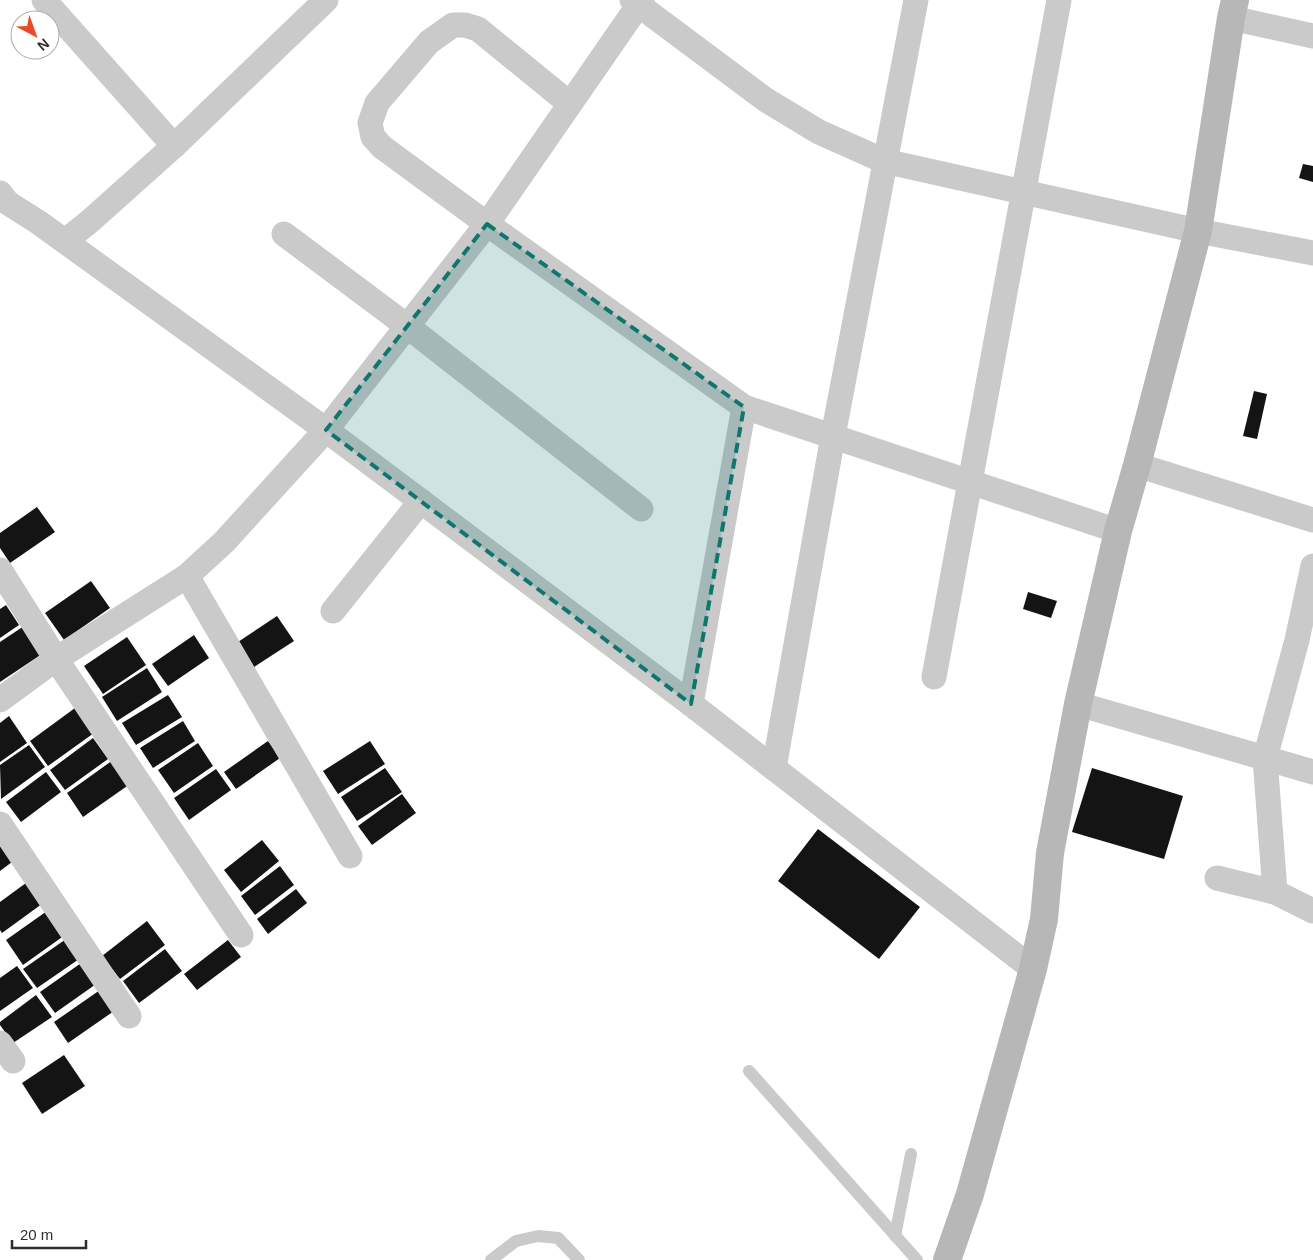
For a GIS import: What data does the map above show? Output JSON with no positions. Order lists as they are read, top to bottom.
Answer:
{
  "scale_bar": "20 m",
  "north": "bottom right"
}
